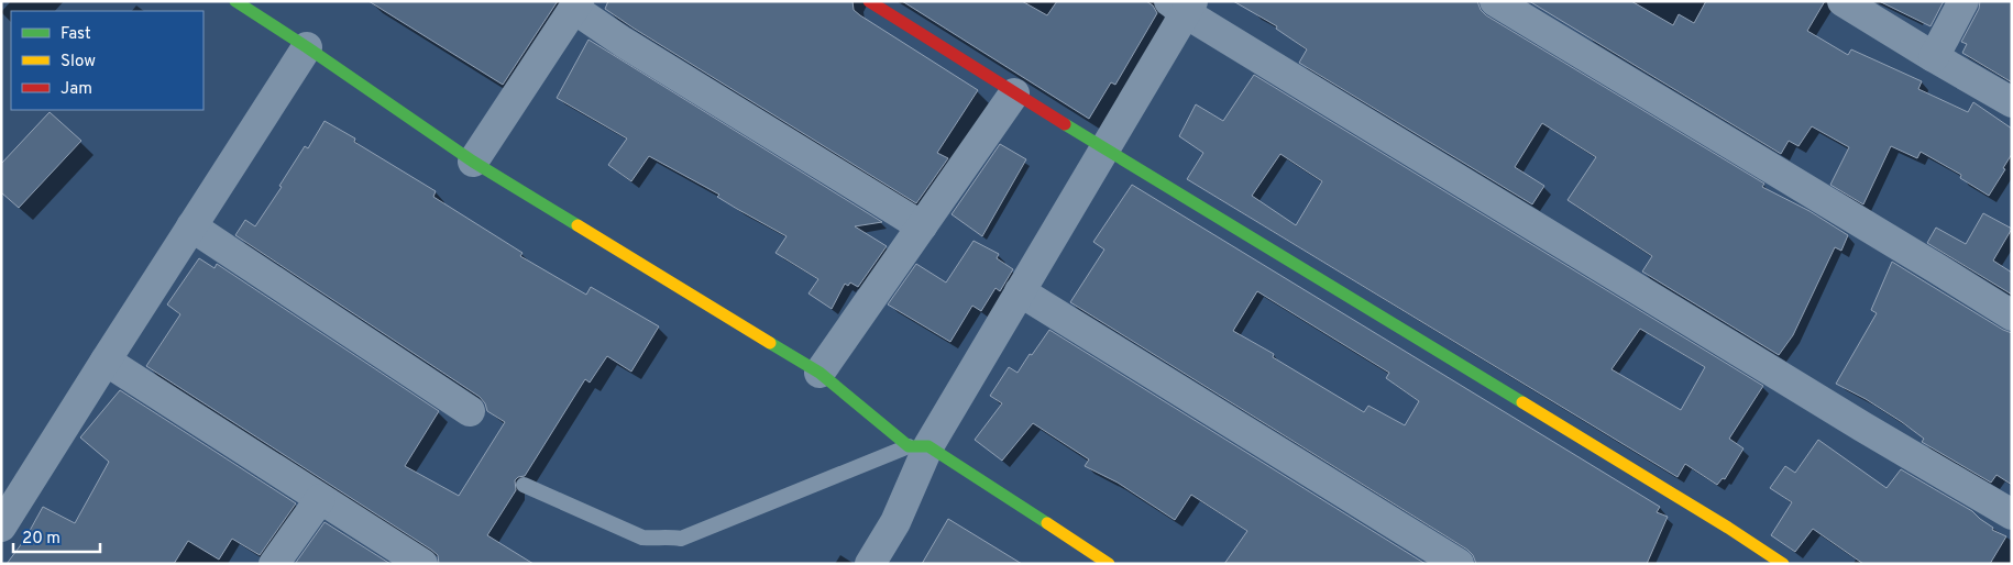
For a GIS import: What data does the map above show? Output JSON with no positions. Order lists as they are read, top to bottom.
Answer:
{
  "legend": ["Fast", "Slow", "Jam"],
  "scale_bar": "20 m"
}
